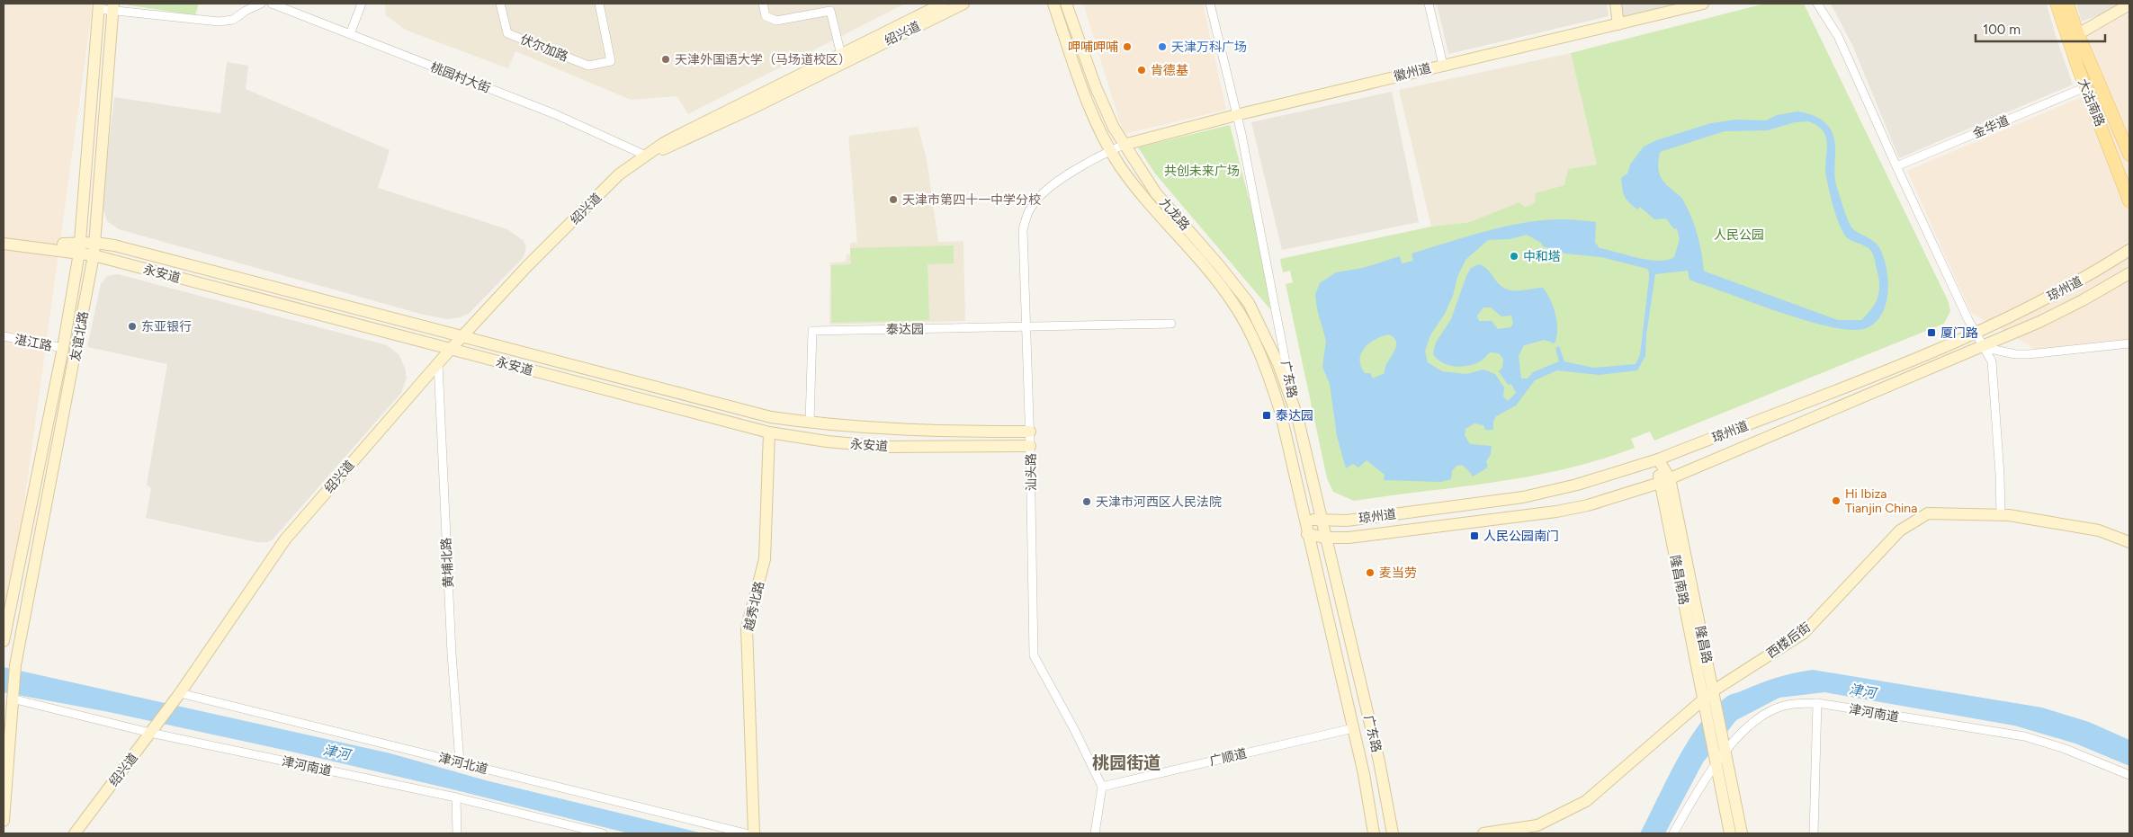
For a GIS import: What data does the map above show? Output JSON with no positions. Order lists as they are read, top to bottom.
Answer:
{
  "streets": {
    "main road": [
      "绍兴道",
      "徽州道",
      "大沽南路",
      "九龙路",
      "永安道",
      "琼州道",
      "友谊北路",
      "广东路",
      "隆昌南路",
      "越秀北路",
      "西楼后街",
      "隆昌路"
    ],
    "street": [
      "伏尔加路",
      "桃园村大街",
      "金华道",
      "泰达园",
      "湛江路",
      "汕头路",
      "黄埔北路",
      "津河南道",
      "广顺道",
      "津河北道"
    ]
  },
  "crossings": [
    ["绍兴道", "桃园村大街"],
    ["绍兴道", "永安道"],
    ["绍兴道", "黄埔北路"],
    ["绍兴道", "津河南道"],
    ["绍兴道", "津河北道"],
    ["徽州道", "九龙路"],
    ["徽州道", "广东路"],
    ["徽州道", "汕头路"],
    ["大沽南路", "金华道"],
    ["九龙路", "广东路"],
    ["九龙路", "汕头路"],
    ["永安道", "泰达园"],
    ["永安道", "友谊北路"],
    ["永安道", "汕头路"],
    ["永安道", "越秀北路"],
    ["琼州道", "广东路"],
    ["琼州道", "隆昌南路"],
    ["琼州道", "隆昌路"],
    ["泰达园", "汕头路"],
    ["友谊北路", "湛江路"],
    ["友谊北路", "津河南道"],
    ["广东路", "广顺道"],
    ["汕头路", "广顺道"],
    ["黄埔北路", "津河北道"],
    ["隆昌南路", "西楼后街"],
    ["隆昌南路", "隆昌路"],
    ["隆昌南路", "津河南道"],
    ["西楼后街", "隆昌路"],
    ["隆昌路", "津河南道"]
  ],
  "districts": ["桃园街道"],
  "water": ["津河"],
  "parks": ["共创未来广场", "人民公园"],
  "places": {
    "other": [
      "呷哺呷哺",
      "天津万科广场",
      "天津外国语大学（马场道校区）",
      "肯德基",
      "天津市第四十一中学分校",
      "中和塔",
      "东亚银行",
      "Hi Ibiza Tianjin China",
      "天津市河西区人民法院",
      "麦当劳"
    ],
    "transit": ["厦门路", "泰达园", "人民公园南门"]
  },
  "scale_bar": "100 m"
}
